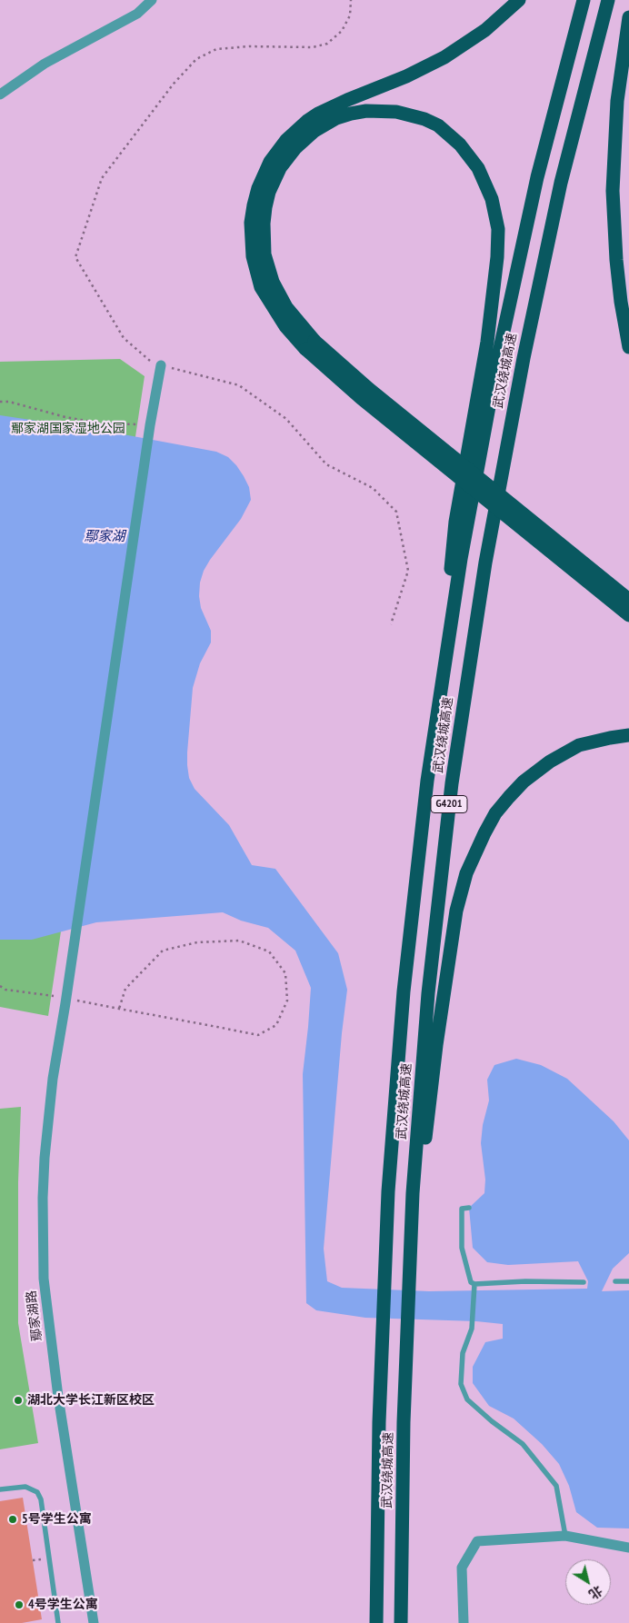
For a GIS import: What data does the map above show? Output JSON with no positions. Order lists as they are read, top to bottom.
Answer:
{
  "streets": {
    "highway": ["武汉绕城高速", "G4201"],
    "street": ["鄢家湖路"]
  },
  "water": ["鄢家湖"],
  "parks": ["鄢家湖国家湿地公园"],
  "places": ["湖北大学长江新区校区", "5号学生公寓", "4号学生公寓"],
  "north": "bottom right"
}
